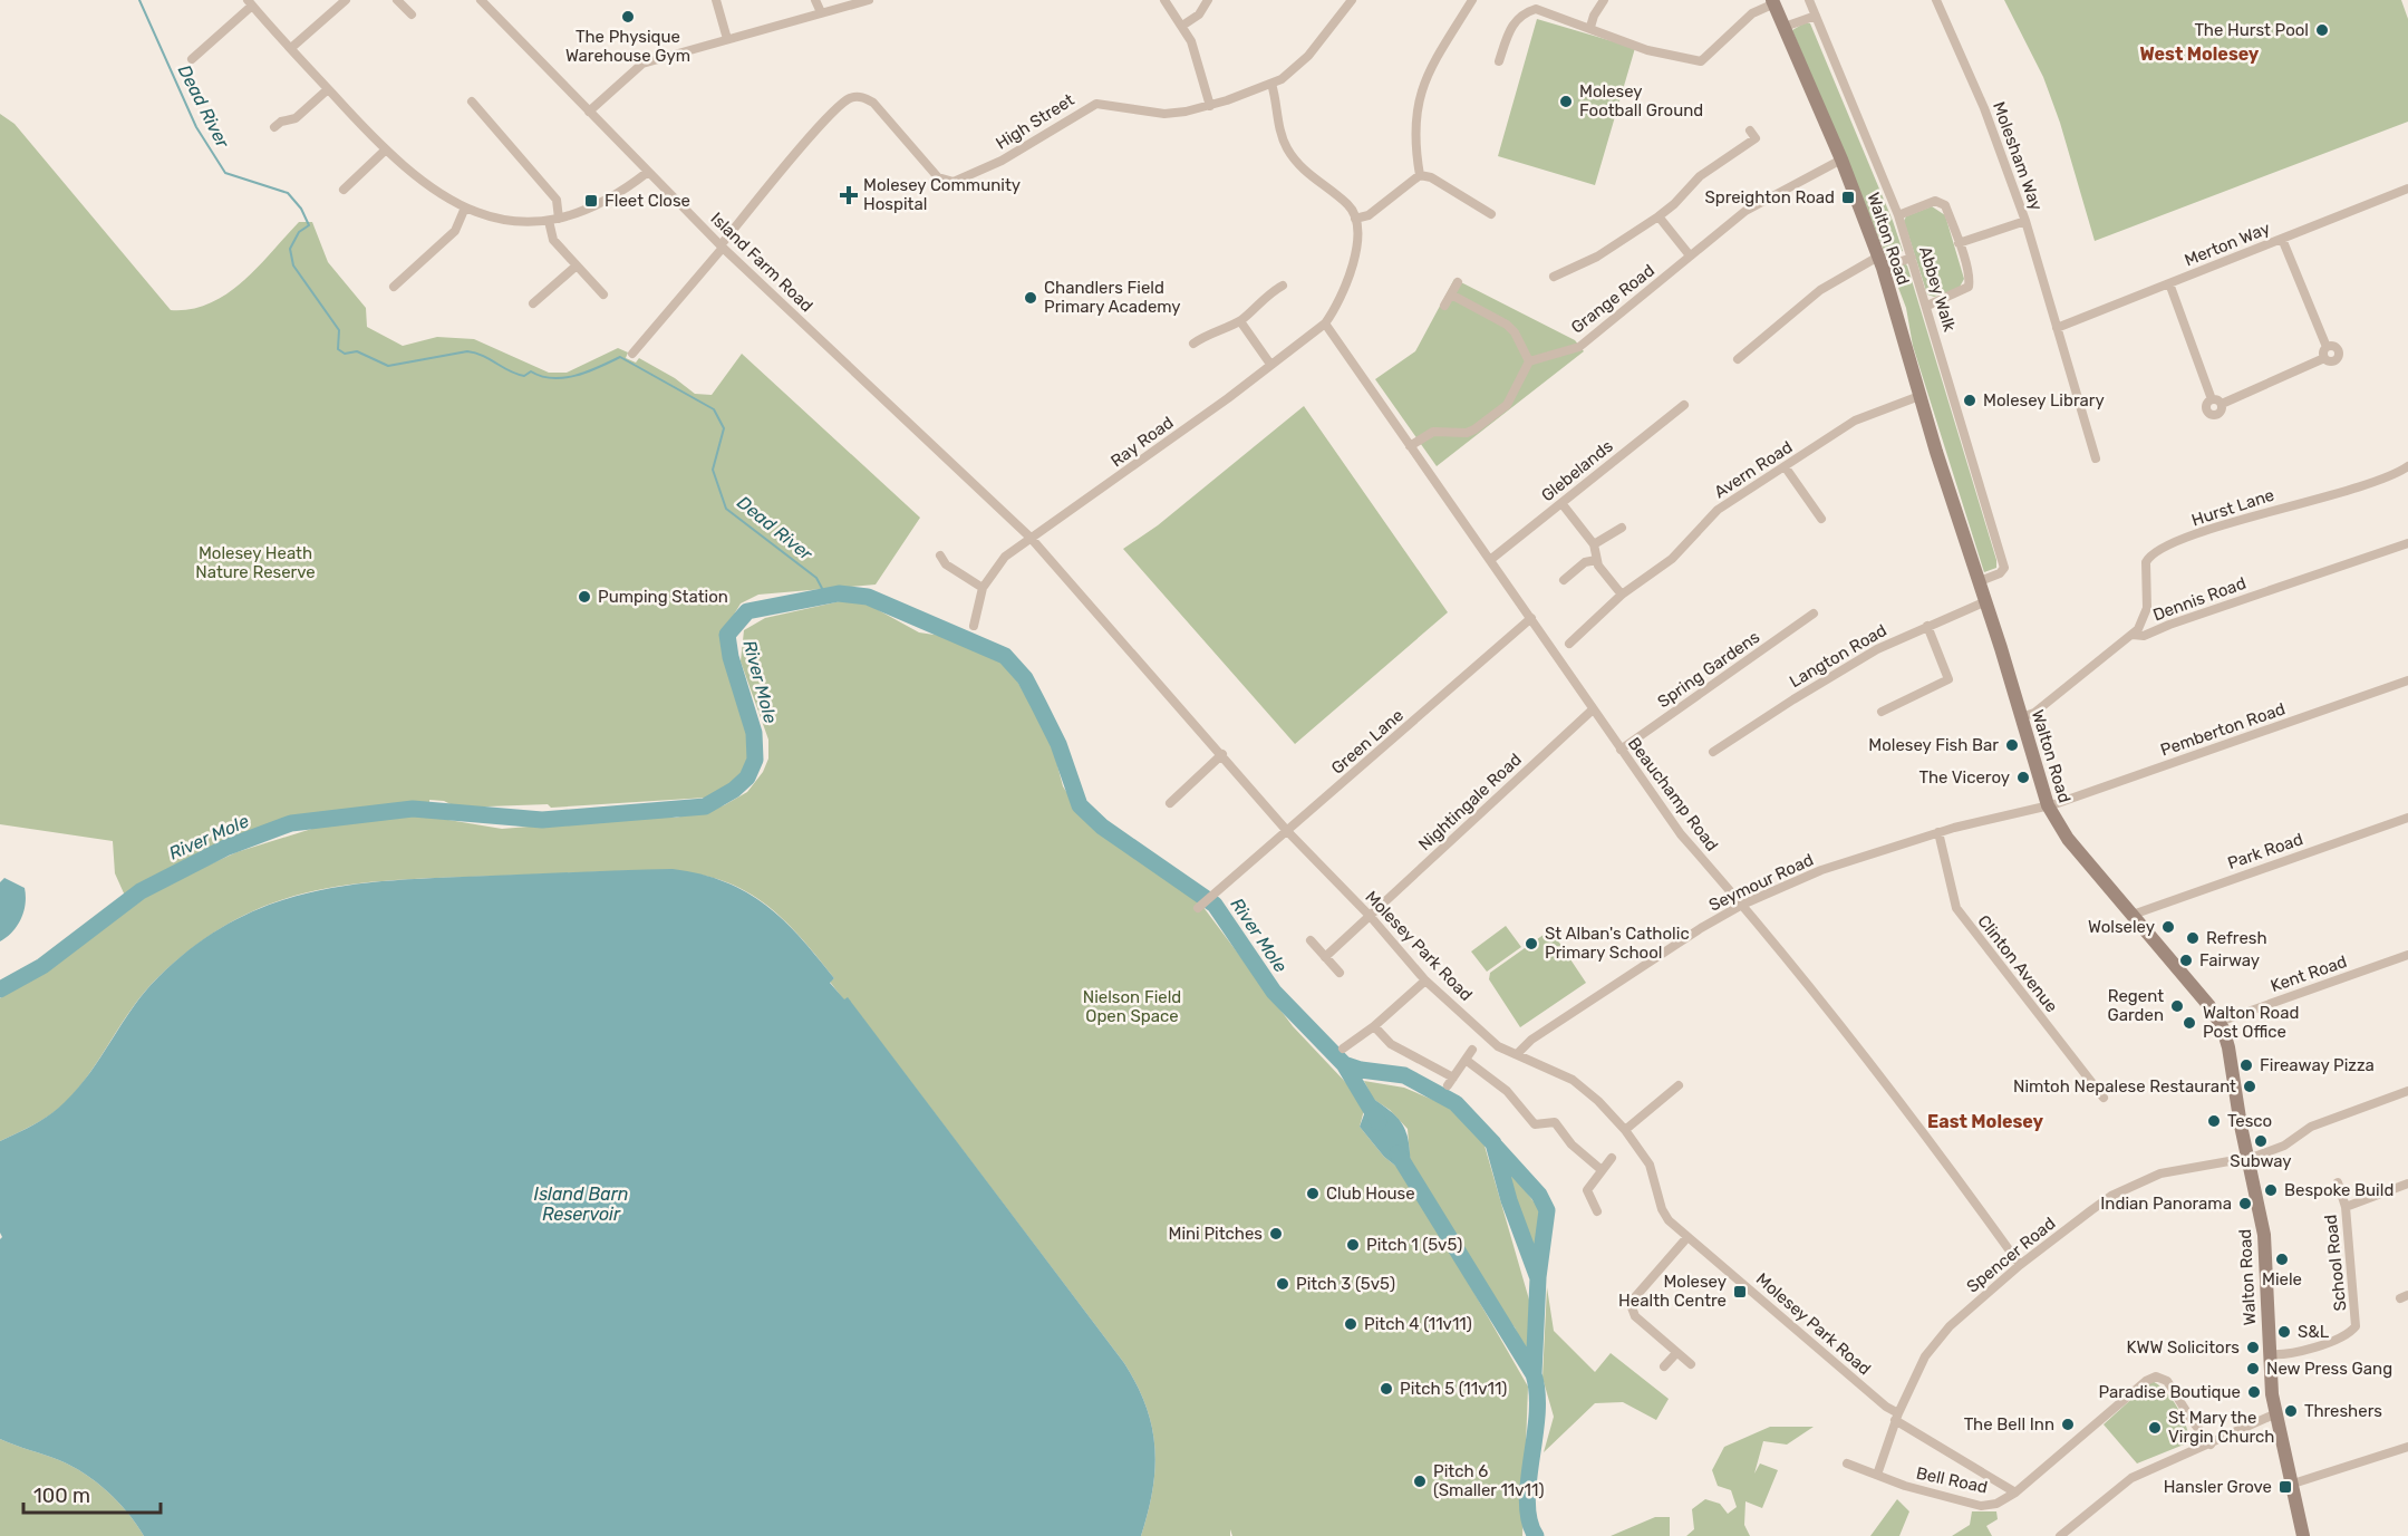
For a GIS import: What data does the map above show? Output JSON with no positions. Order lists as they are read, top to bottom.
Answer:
{
  "streets": {
    "main road": ["Walton Road"],
    "street": [
      "High Street",
      "Molesham Way",
      "Merton Way",
      "Island Farm Road",
      "Abbey Walk",
      "Grange Road",
      "Ray Road",
      "Avern Road",
      "Glebelands",
      "Hurst Lane",
      "Dennis Road",
      "Langton Road",
      "Spring Gardens",
      "Pemberton Road",
      "Green Lane",
      "Beauchamp Road",
      "Nightingale Road",
      "Park Road",
      "Seymour Road",
      "Molesey Park Road",
      "Clinton Avenue",
      "Kent Road",
      "Spencer Road",
      "School Road",
      "Bell Road"
    ]
  },
  "crossings": [
    ["High Street", "Island Farm Road"],
    ["Molesham Way", "Merton Way"],
    ["Walton Road", "Abbey Walk"],
    ["Walton Road", "Grange Road"],
    ["Walton Road", "Avern Road"],
    ["Walton Road", "Dennis Road"],
    ["Walton Road", "Langton Road"],
    ["Walton Road", "Pemberton Road"],
    ["Walton Road", "Park Road"],
    ["Walton Road", "Seymour Road"],
    ["Walton Road", "Kent Road"],
    ["Walton Road", "Spencer Road"],
    ["Walton Road", "School Road"],
    ["Island Farm Road", "Ray Road"],
    ["Island Farm Road", "Molesey Park Road"],
    ["Ray Road", "Beauchamp Road"],
    ["Ray Road", "Molesey Park Road"],
    ["Glebelands", "Beauchamp Road"],
    ["Hurst Lane", "Dennis Road"],
    ["Spring Gardens", "Beauchamp Road"],
    ["Pemberton Road", "Seymour Road"],
    ["Green Lane", "Beauchamp Road"],
    ["Green Lane", "Molesey Park Road"],
    ["Beauchamp Road", "Nightingale Road"],
    ["Beauchamp Road", "Seymour Road"],
    ["Beauchamp Road", "Spencer Road"],
    ["Nightingale Road", "Molesey Park Road"],
    ["Seymour Road", "Molesey Park Road"],
    ["Seymour Road", "Clinton Avenue"],
    ["Molesey Park Road", "Spencer Road"],
    ["Molesey Park Road", "Bell Road"],
    ["Spencer Road", "Bell Road"]
  ],
  "districts": ["West Molesey", "East Molesey"],
  "water": ["Dead River", "River Mole", "Island Barn Reservoir"],
  "parks": ["Molesey Heath Nature Reserve", "Nielson Field Open Space"],
  "places": {
    "other": [
      "The Physique Warehouse Gym",
      "The Hurst Pool",
      "Molesey Football Ground",
      "Chandlers Field Primary Academy",
      "Molesey Library",
      "Pumping Station",
      "Molesey Fish Bar",
      "The Viceroy",
      "Wolseley",
      "Refresh",
      "St Alban's Catholic Primary School",
      "Fairway",
      "Regent Garden",
      "Walton Road Post Office",
      "Fireaway Pizza",
      "Nimtoh Nepalese Restaurant",
      "Tesco",
      "Subway",
      "Bespoke Build",
      "Club House",
      "Indian Panorama",
      "Mini Pitches",
      "Pitch 1 (5v5)",
      "Miele",
      "Pitch 3 (5v5)",
      "Pitch 4 (11v11)",
      "S&L",
      "KWW Solicitors",
      "New Press Gang",
      "Pitch 5 (11v11)",
      "Paradise Boutique",
      "Threshers",
      "The Bell Inn",
      "St Mary the Virgin Church",
      "Pitch 6 (Smaller 11v11)"
    ],
    "health": ["Molesey Community Hospital"],
    "transit": [
      "Spreighton Road",
      "Fleet Close",
      "Molesey Health Centre",
      "Hansler Grove"
    ]
  },
  "scale_bar": "100 m"
}
